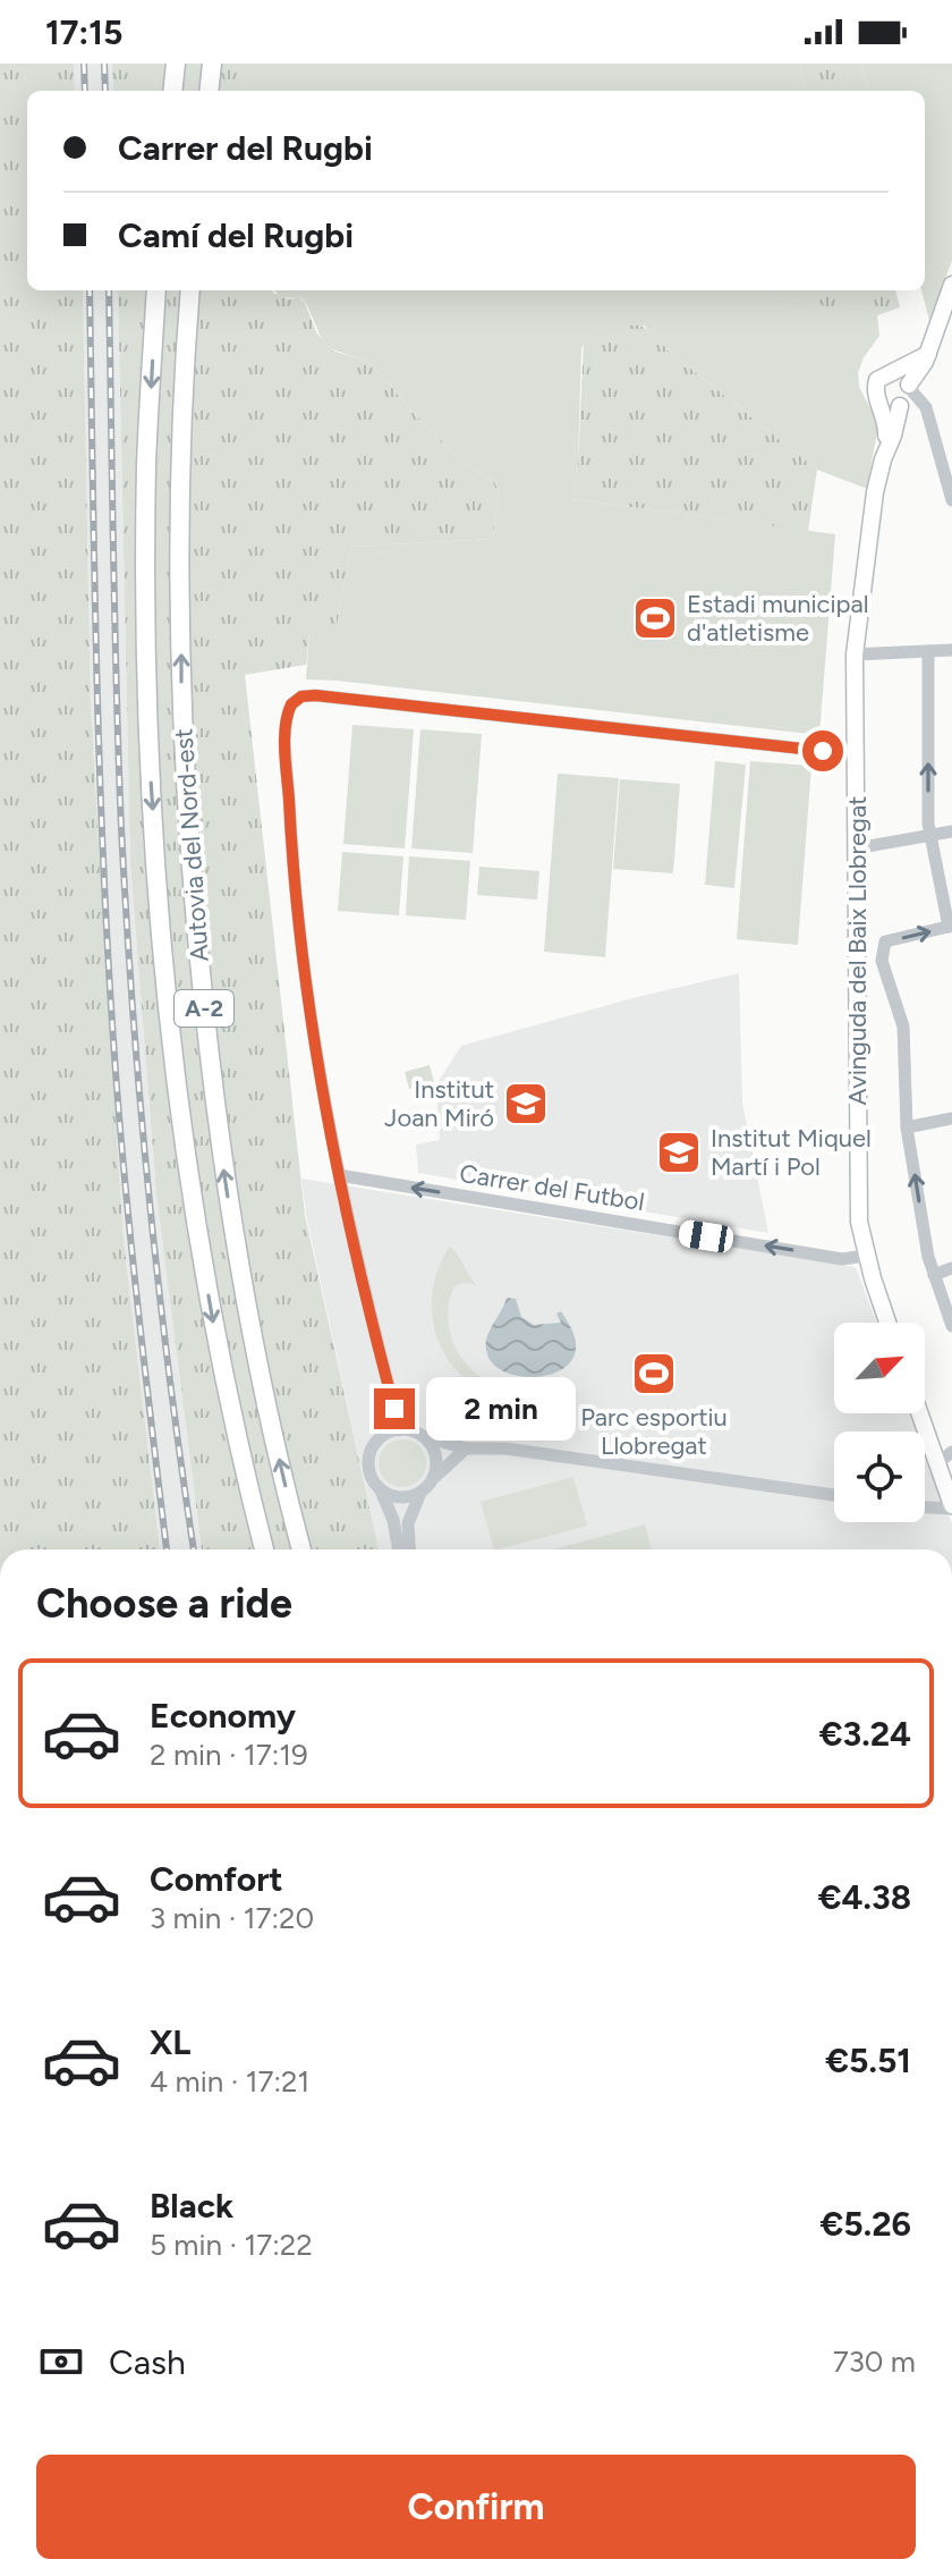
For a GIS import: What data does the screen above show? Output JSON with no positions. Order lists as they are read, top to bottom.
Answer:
{
  "streets": {
    "highway": ["Autovia del Nord-est", "A-2"],
    "main road": ["Avinguda del Baix Llobregat"],
    "street": ["Carrer del Futbol"]
  },
  "crossings": [
    ["Avinguda del Baix Llobregat", "Carrer del Futbol"]
  ],
  "one_way": ["Carrer del Futbol"],
  "places": {
    "sports": ["Estadi municipal d'atletisme", "Parc esportiu Llobregat"],
    "school or university": ["Institut Joan Miró", "Institut Miquel Martí i Pol"]
  },
  "north": "top right",
  "page": {
    "status": "17:15",
    "banner": ["Carrer del Rugbi", "Camí del Rugbi"],
    "bubble": "2 min",
    "heading": "Choose a ride",
    "list": [
      {
        "name": "Economy",
        "note": "2 min · 17:19",
        "value": "€3.24"
      },
      {
        "name": "Comfort",
        "note": "3 min · 17:20",
        "value": "€4.38"
      },
      {
        "name": "XL",
        "note": "4 min · 17:21",
        "value": "€5.51"
      },
      {
        "name": "Black",
        "note": "5 min · 17:22",
        "value": "€5.26"
      }
    ],
    "pay": ["Cash", "730 m"],
    "buttons": "Confirm"
  }
}
